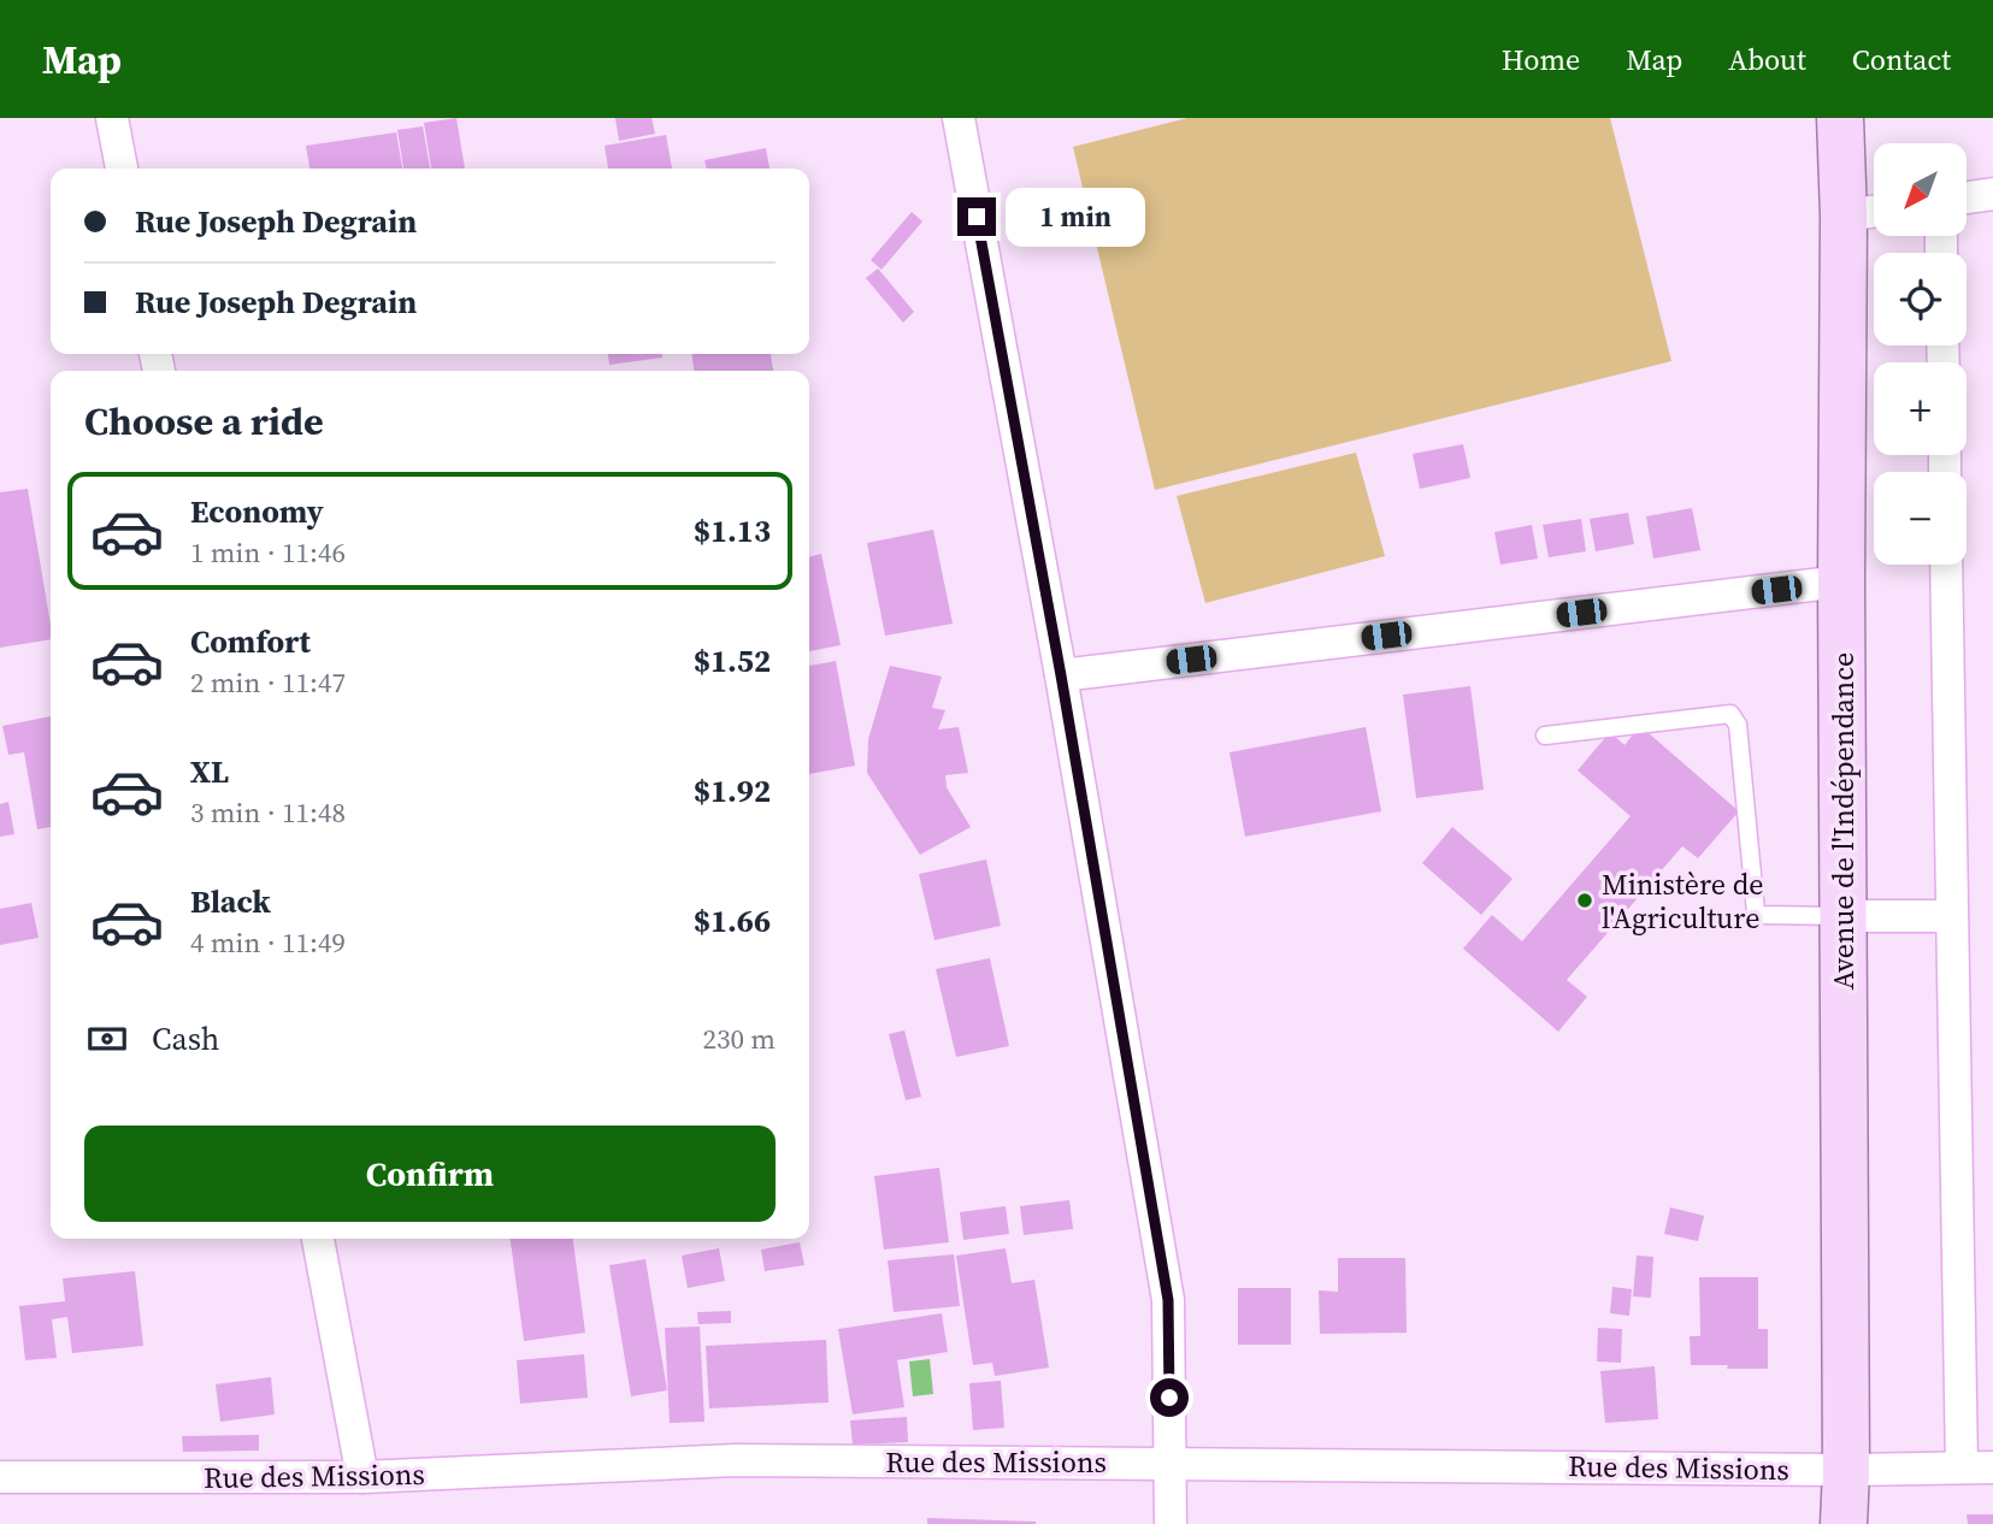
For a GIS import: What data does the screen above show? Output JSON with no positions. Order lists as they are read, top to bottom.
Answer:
{
  "streets": {
    "main road": ["Avenue de l'Indépendance"],
    "street": ["Rue des Missions"]
  },
  "crossings": [
    ["Avenue de l'Indépendance", "Rue des Missions"]
  ],
  "places": ["Ministère de l'Agriculture"],
  "north": "bottom left",
  "page": {
    "header": "Map",
    "nav": [
      "Home",
      "Map",
      "About",
      "Contact"
    ],
    "map_buttons": ["+", "−"],
    "banner": ["Rue Joseph Degrain", "Rue Joseph Degrain"],
    "bubble": "1 min",
    "heading": "Choose a ride",
    "list": [
      {
        "name": "Economy",
        "note": "1 min · 11:46",
        "value": "$1.13"
      },
      {
        "name": "Comfort",
        "note": "2 min · 11:47",
        "value": "$1.52"
      },
      {
        "name": "XL",
        "note": "3 min · 11:48",
        "value": "$1.92"
      },
      {
        "name": "Black",
        "note": "4 min · 11:49",
        "value": "$1.66"
      }
    ],
    "pay": ["Cash", "230 m"],
    "buttons": "Confirm"
  }
}
